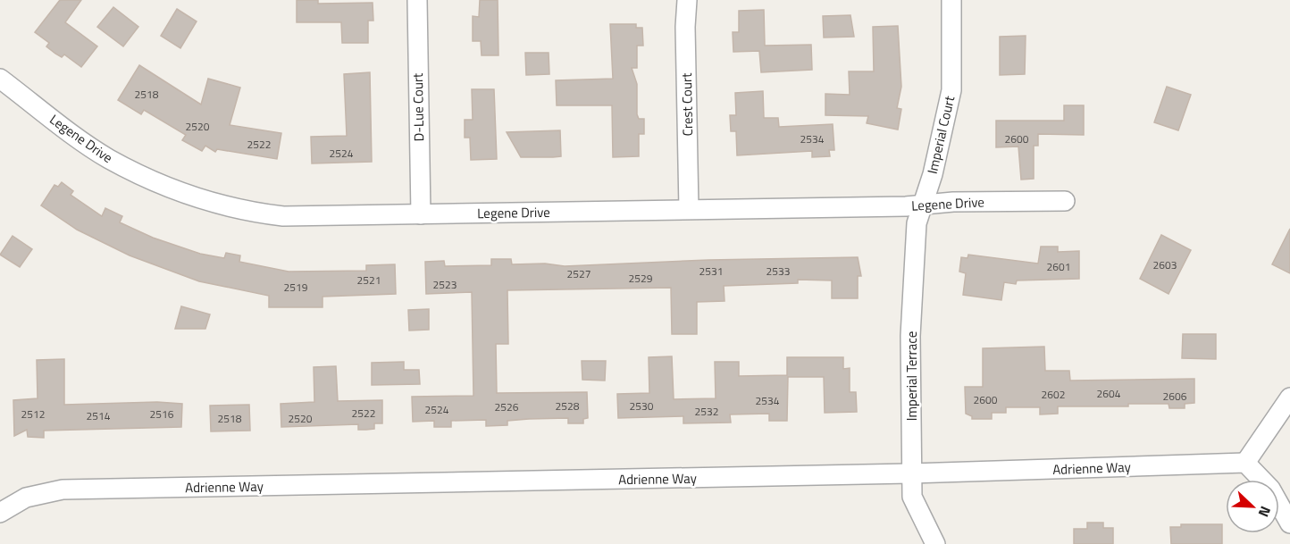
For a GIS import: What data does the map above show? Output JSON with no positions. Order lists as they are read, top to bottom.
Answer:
{
  "streets": {
    "street": [
      "Crest Court",
      "D-Lue Court",
      "Imperial Court",
      "Legene Drive",
      "Imperial Terrace",
      "Adrienne Way"
    ]
  },
  "crossings": [
    ["Crest Court", "Legene Drive"],
    ["D-Lue Court", "Legene Drive"],
    ["Imperial Court", "Legene Drive"],
    ["Imperial Court", "Imperial Terrace"],
    ["Legene Drive", "Imperial Terrace"],
    ["Imperial Terrace", "Adrienne Way"]
  ],
  "house_numbers": [
    "2518",
    "2520",
    "2534",
    "2600",
    "2522",
    "2524",
    "2603",
    "2601",
    "2531",
    "2533",
    "2527",
    "2529",
    "2521",
    "2523",
    "2519",
    "2604",
    "2602",
    "2606",
    "2600",
    "2534",
    "2528",
    "2530",
    "2526",
    "2524",
    "2532",
    "2522",
    "2512",
    "2516",
    "2514",
    "2518",
    "2520"
  ],
  "north": "bottom right"
}
